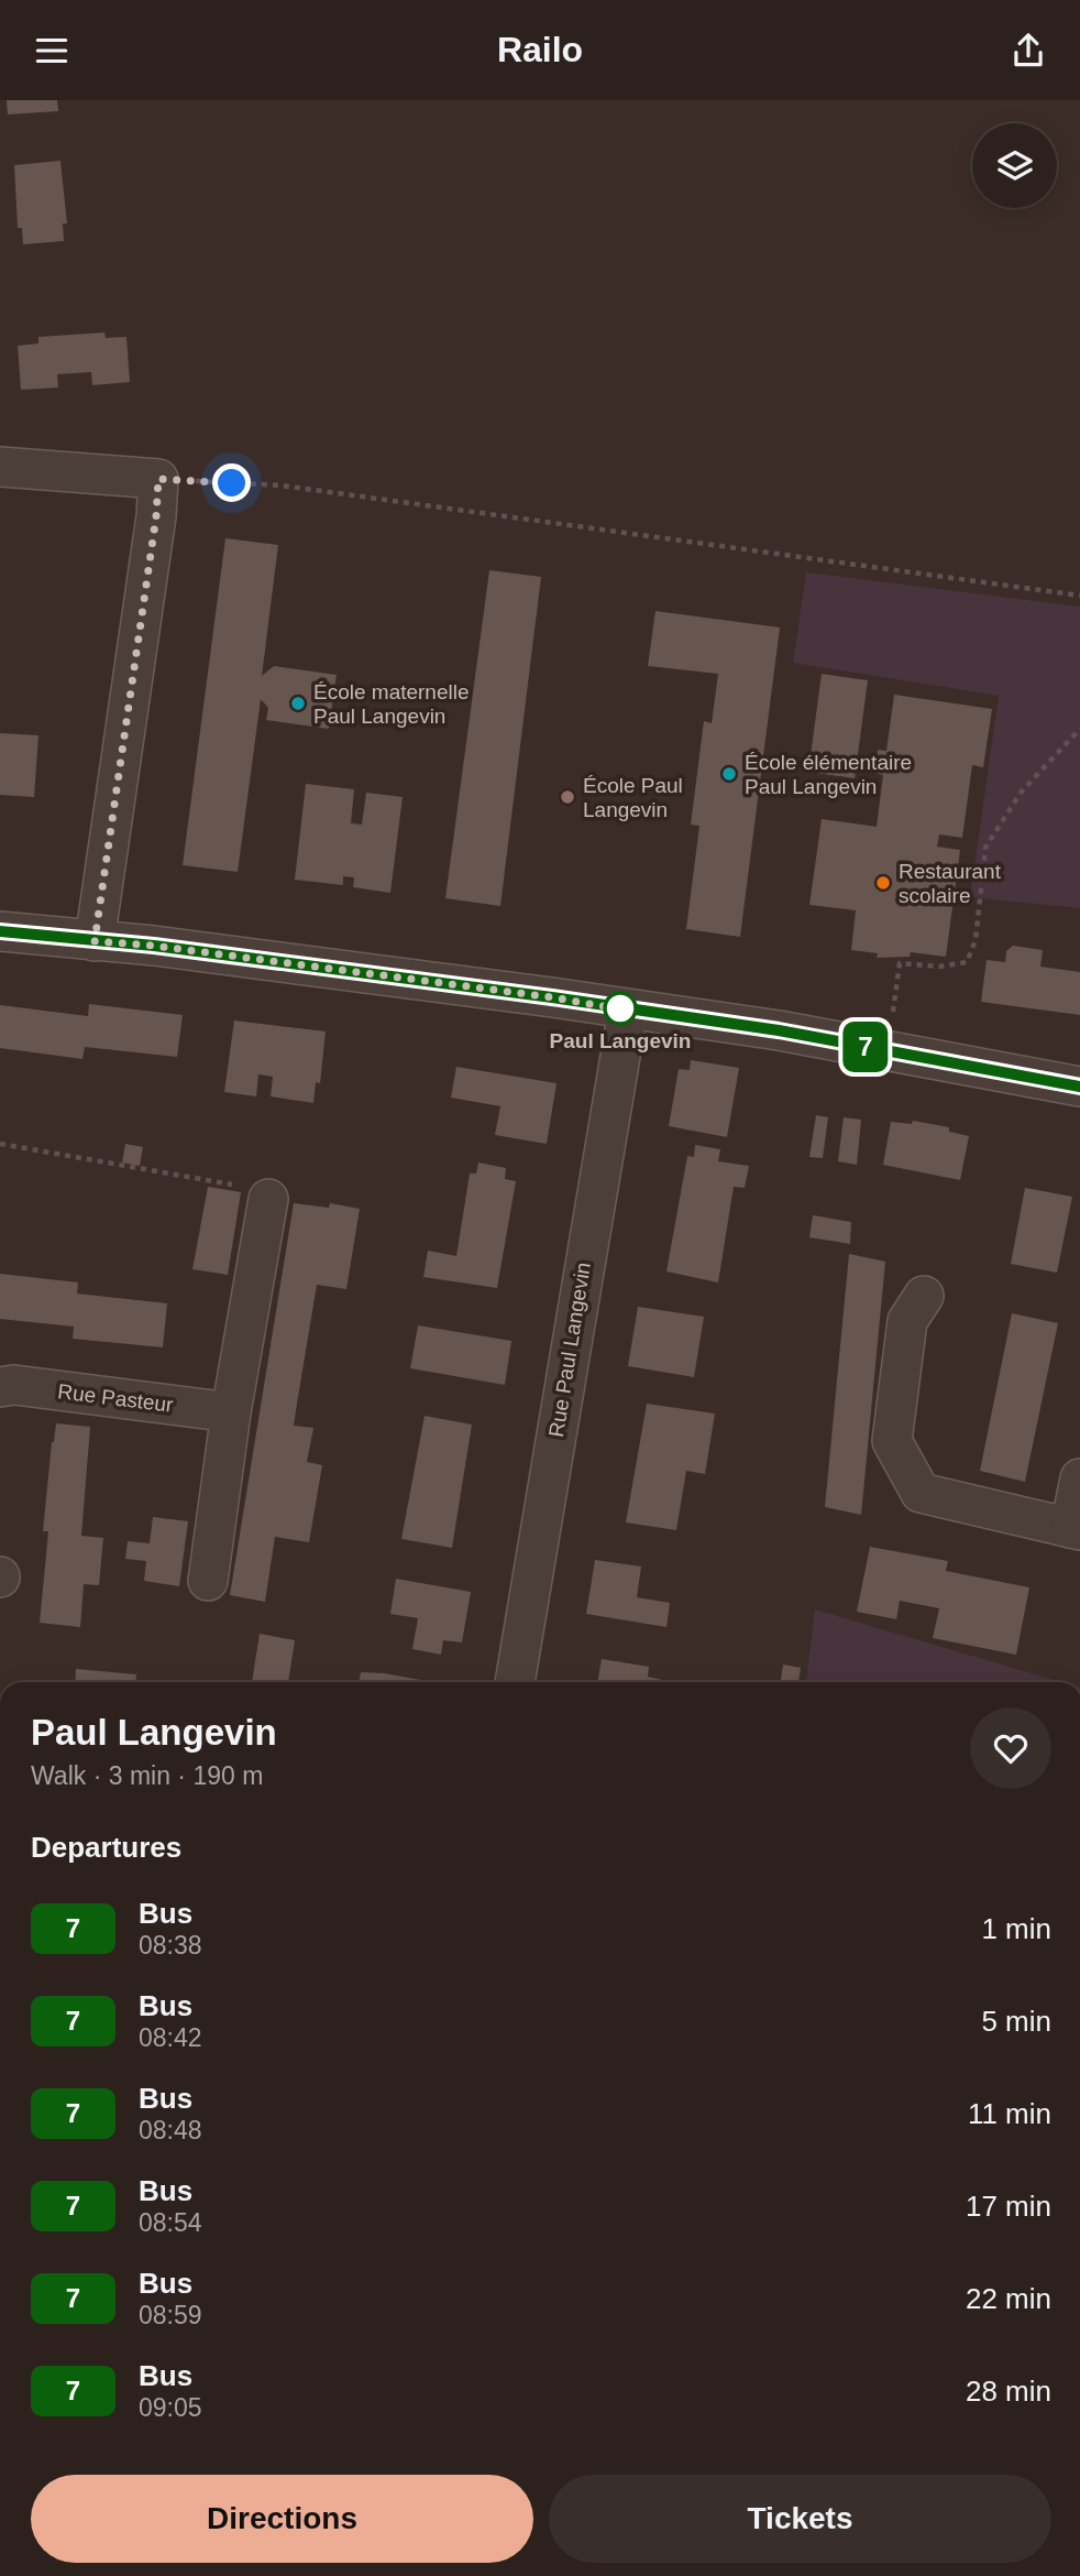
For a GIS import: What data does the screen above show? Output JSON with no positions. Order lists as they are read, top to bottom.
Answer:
{
  "streets": {
    "street": ["Rue Paul Langevin", "Rue Pasteur"]
  },
  "places": [
    "École maternelle Paul Langevin",
    "École élémentaire Paul Langevin",
    "École Paul Langevin",
    "Restaurant scolaire",
    "Paul Langevin"
  ],
  "lines": ["bus line 7"],
  "page": {
    "header": "Railo",
    "on_map": "7",
    "heading": [
      ["Paul Langevin", "Walk · 3 min · 190 m"],
      "Departures"
    ],
    "list": [
      {
        "mark": "7",
        "name": "Bus",
        "note": "08:38",
        "value": "1 min"
      },
      {
        "mark": "7",
        "name": "Bus",
        "note": "08:42",
        "value": "5 min"
      },
      {
        "mark": "7",
        "name": "Bus",
        "note": "08:48",
        "value": "11 min"
      },
      {
        "mark": "7",
        "name": "Bus",
        "note": "08:54",
        "value": "17 min"
      },
      {
        "mark": "7",
        "name": "Bus",
        "note": "08:59",
        "value": "22 min"
      },
      {
        "mark": "7",
        "name": "Bus",
        "note": "09:05",
        "value": "28 min"
      }
    ],
    "buttons": ["Directions", "Tickets"]
  }
}
